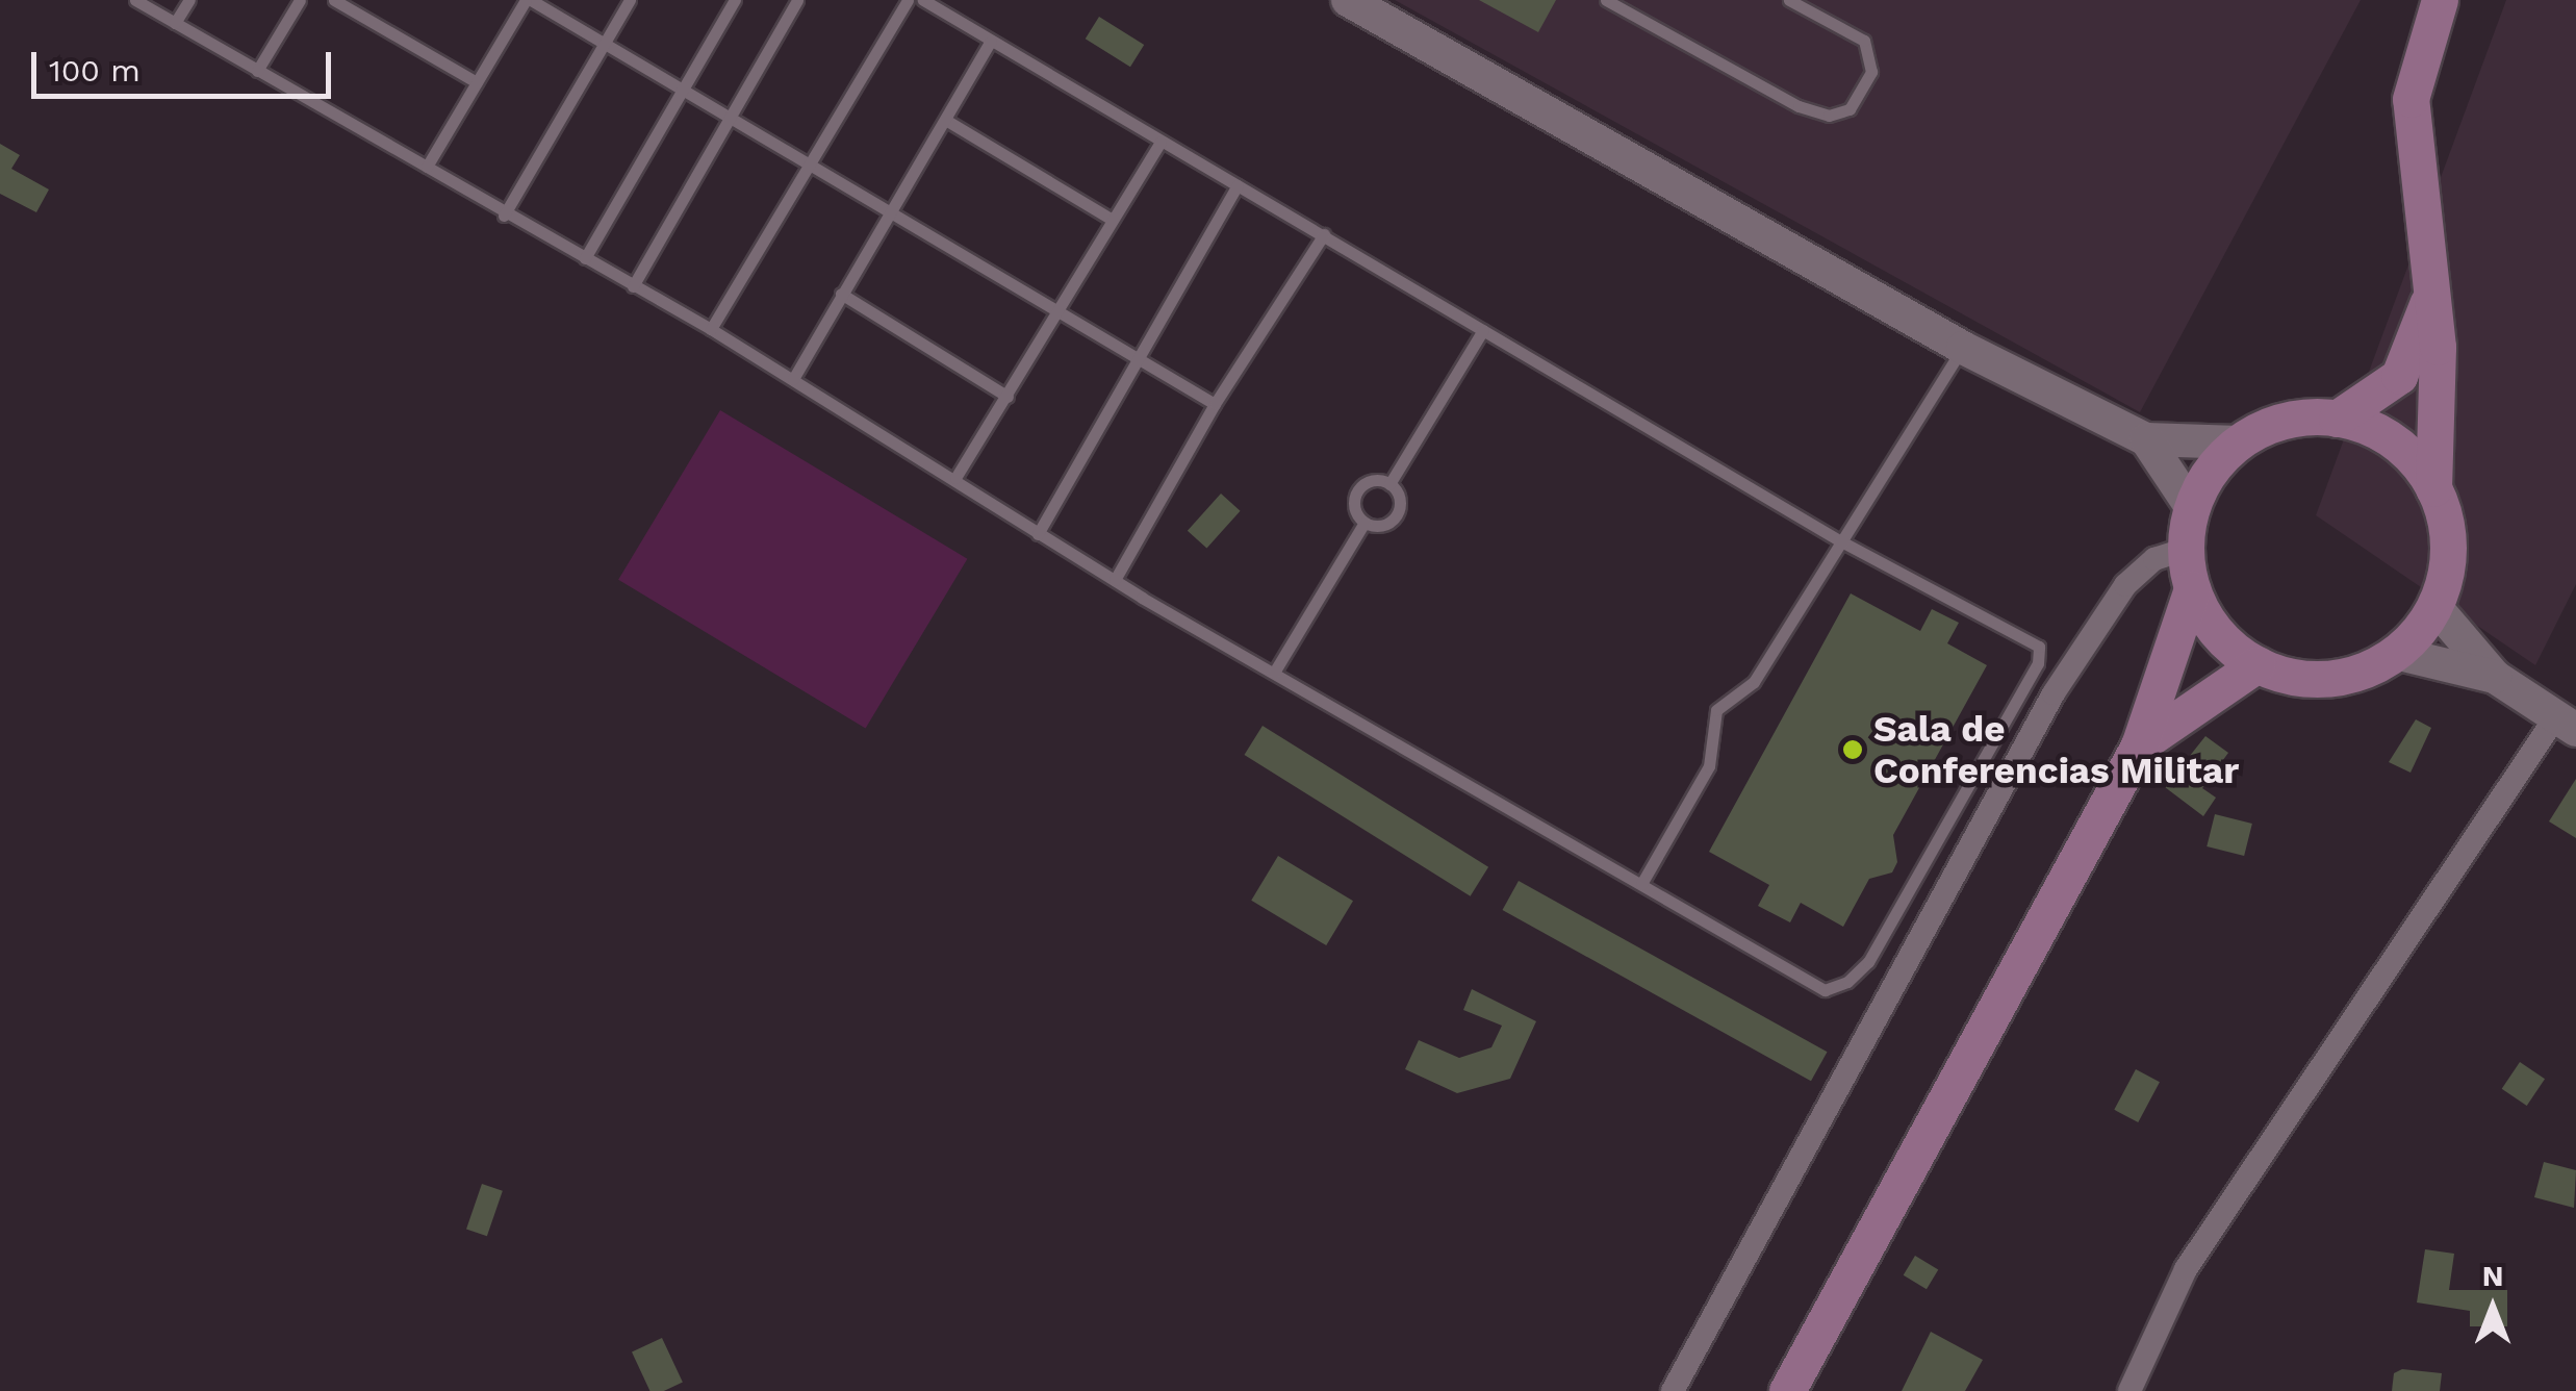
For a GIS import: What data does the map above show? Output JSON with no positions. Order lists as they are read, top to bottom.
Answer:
{
  "places": ["Sala de Conferencias Militar"],
  "scale_bar": "100 m",
  "north": "top"
}
